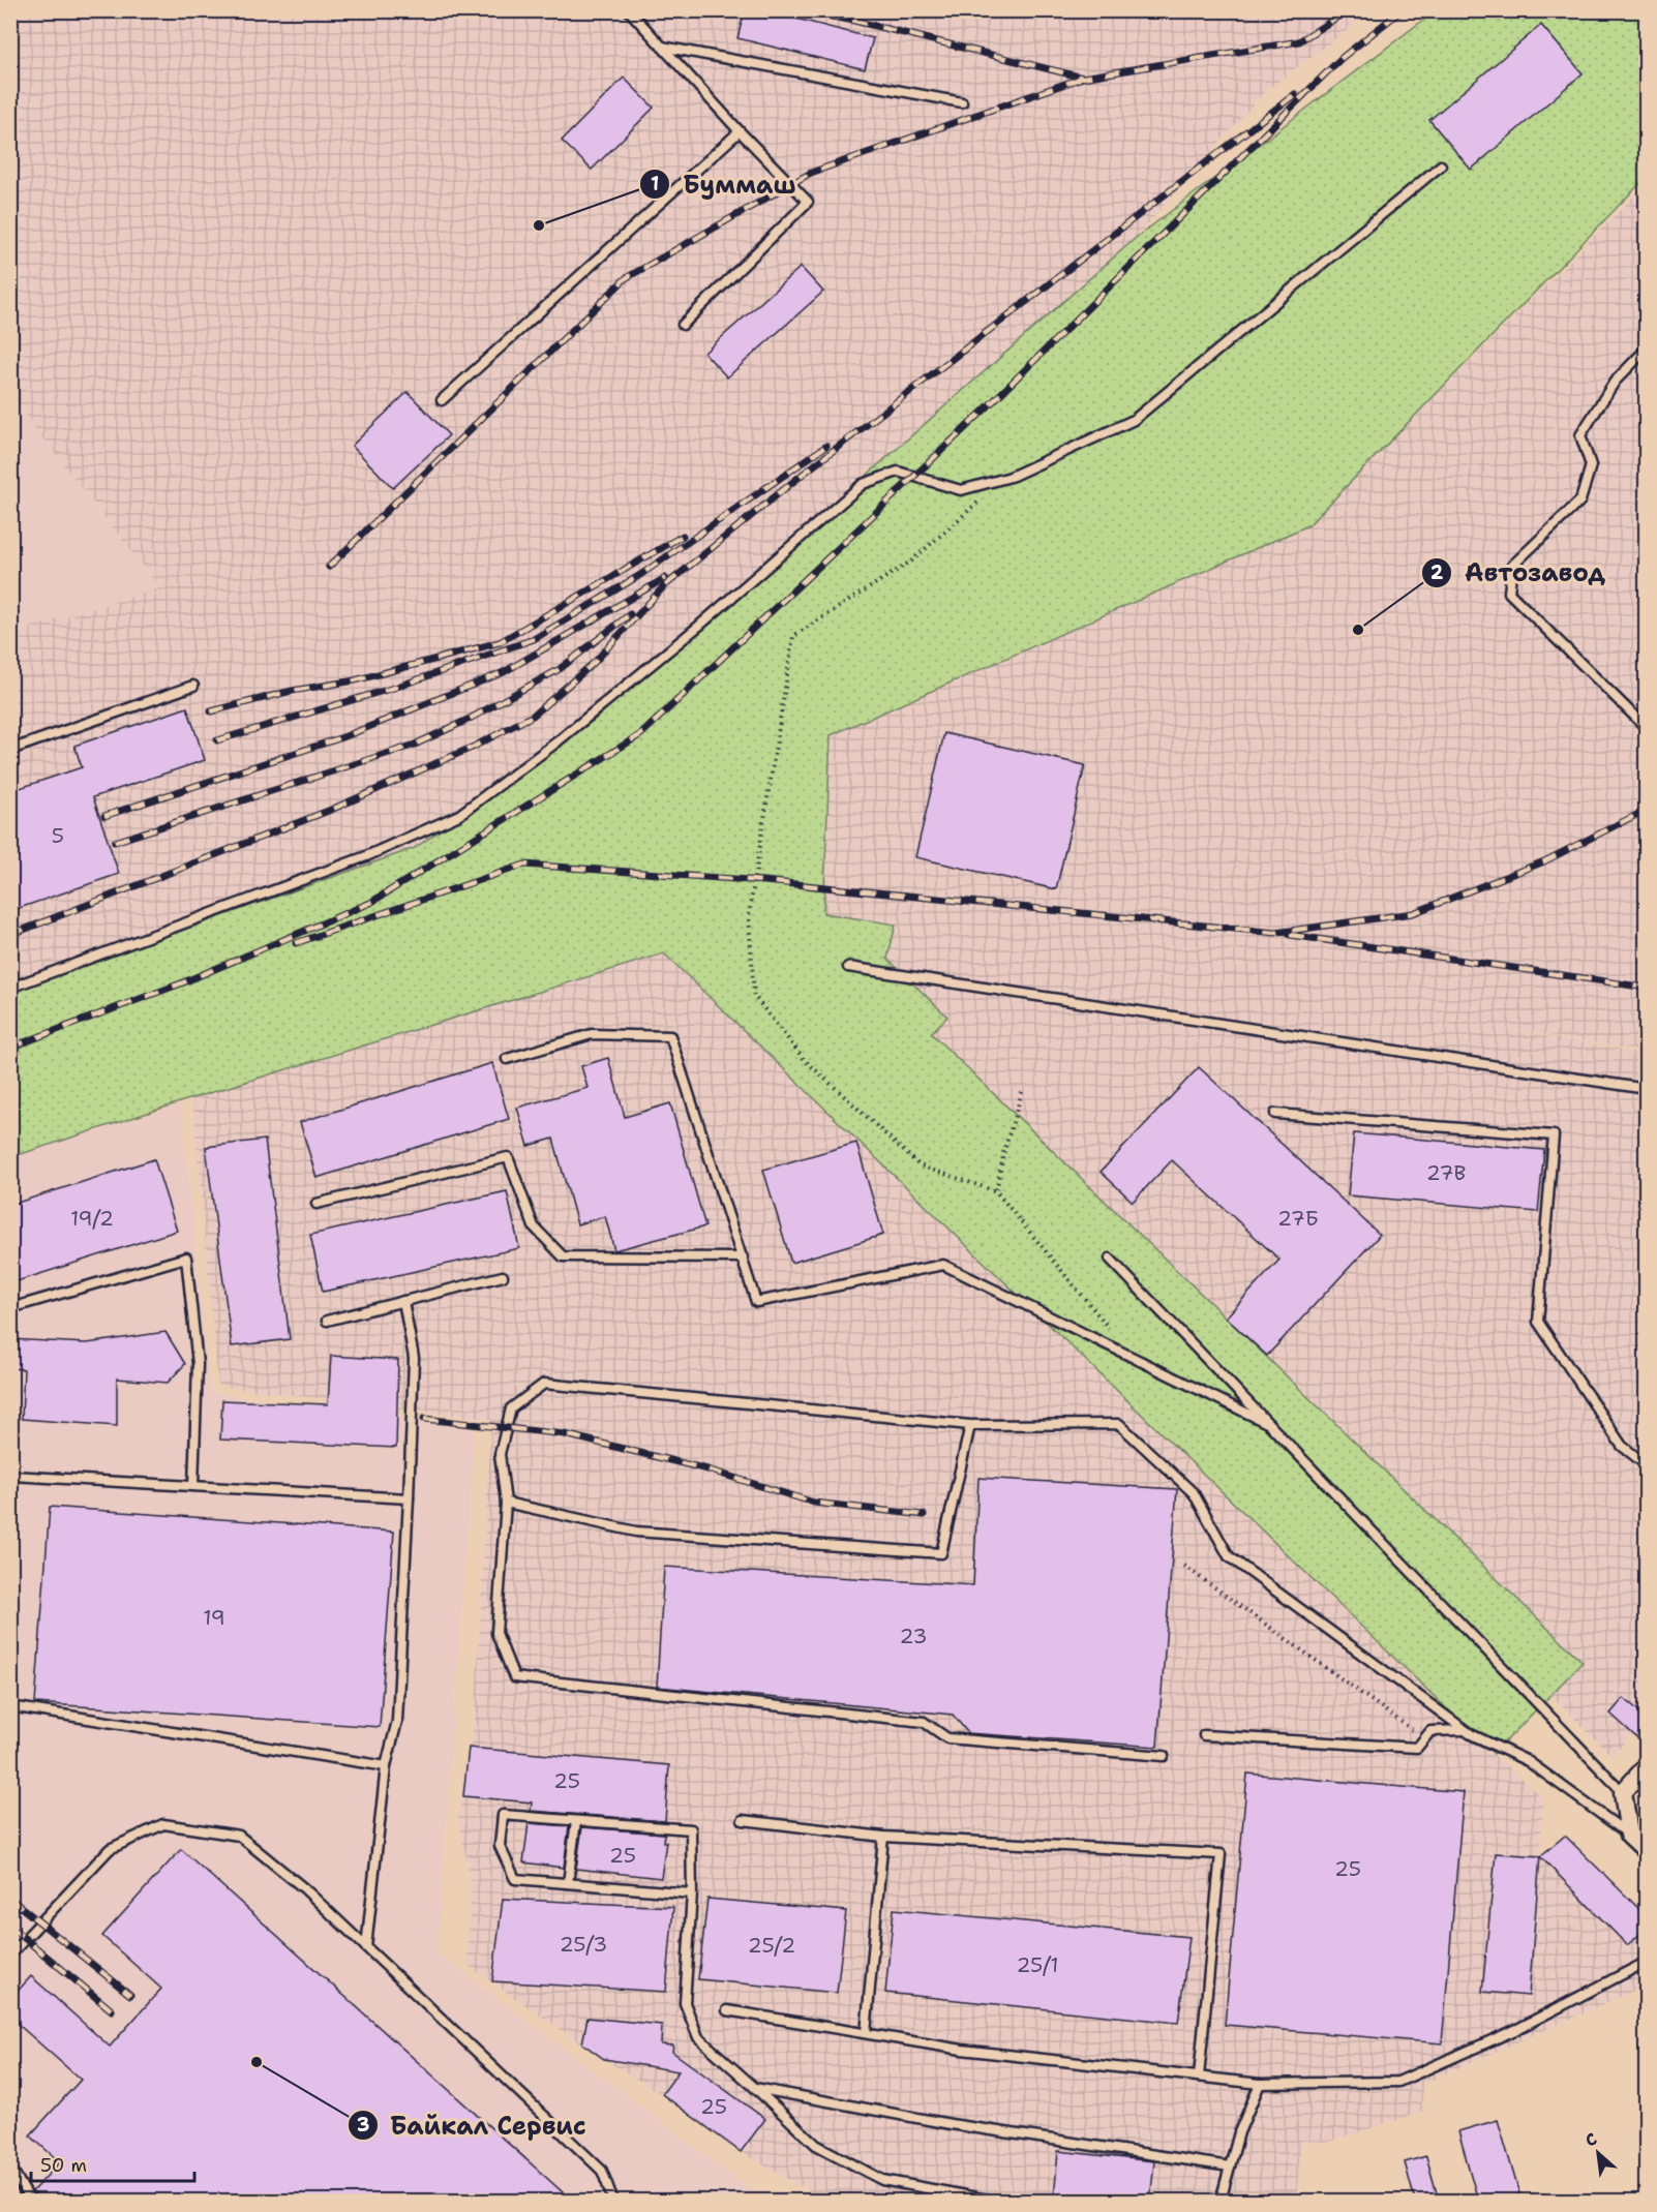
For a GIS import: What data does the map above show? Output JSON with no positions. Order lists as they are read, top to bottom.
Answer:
{
  "places": ["Буммаш", "Автозавод", "Байкал Сервис"],
  "house_numbers": [
    "5",
    "27В",
    "19/2",
    "27Б",
    "19",
    "23",
    "25",
    "25",
    "25",
    "25/3",
    "25/2",
    "25/1",
    "25"
  ],
  "scale_bar": "50 m",
  "north": "top left"
}
